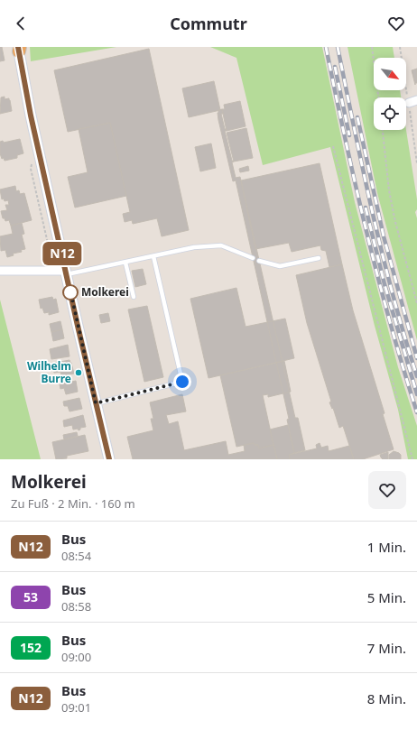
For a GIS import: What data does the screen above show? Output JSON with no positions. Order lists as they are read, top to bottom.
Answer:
{
  "places": ["Molkerei", "Wilhelm Burre"],
  "lines": ["bus line N12"],
  "north": "bottom right",
  "page": {
    "header": "Commutr",
    "on_map": "N12",
    "heading": ["Molkerei", "Zu Fuß · 2 Min. · 160 m"],
    "list": [
      {
        "mark": "N12",
        "name": "Bus",
        "note": "08:54",
        "value": "1 Min."
      },
      {
        "mark": "53",
        "name": "Bus",
        "note": "08:58",
        "value": "5 Min."
      },
      {
        "mark": "152",
        "name": "Bus",
        "note": "09:00",
        "value": "7 Min."
      },
      {
        "mark": "N12",
        "name": "Bus",
        "note": "09:01",
        "value": "8 Min."
      }
    ]
  }
}
